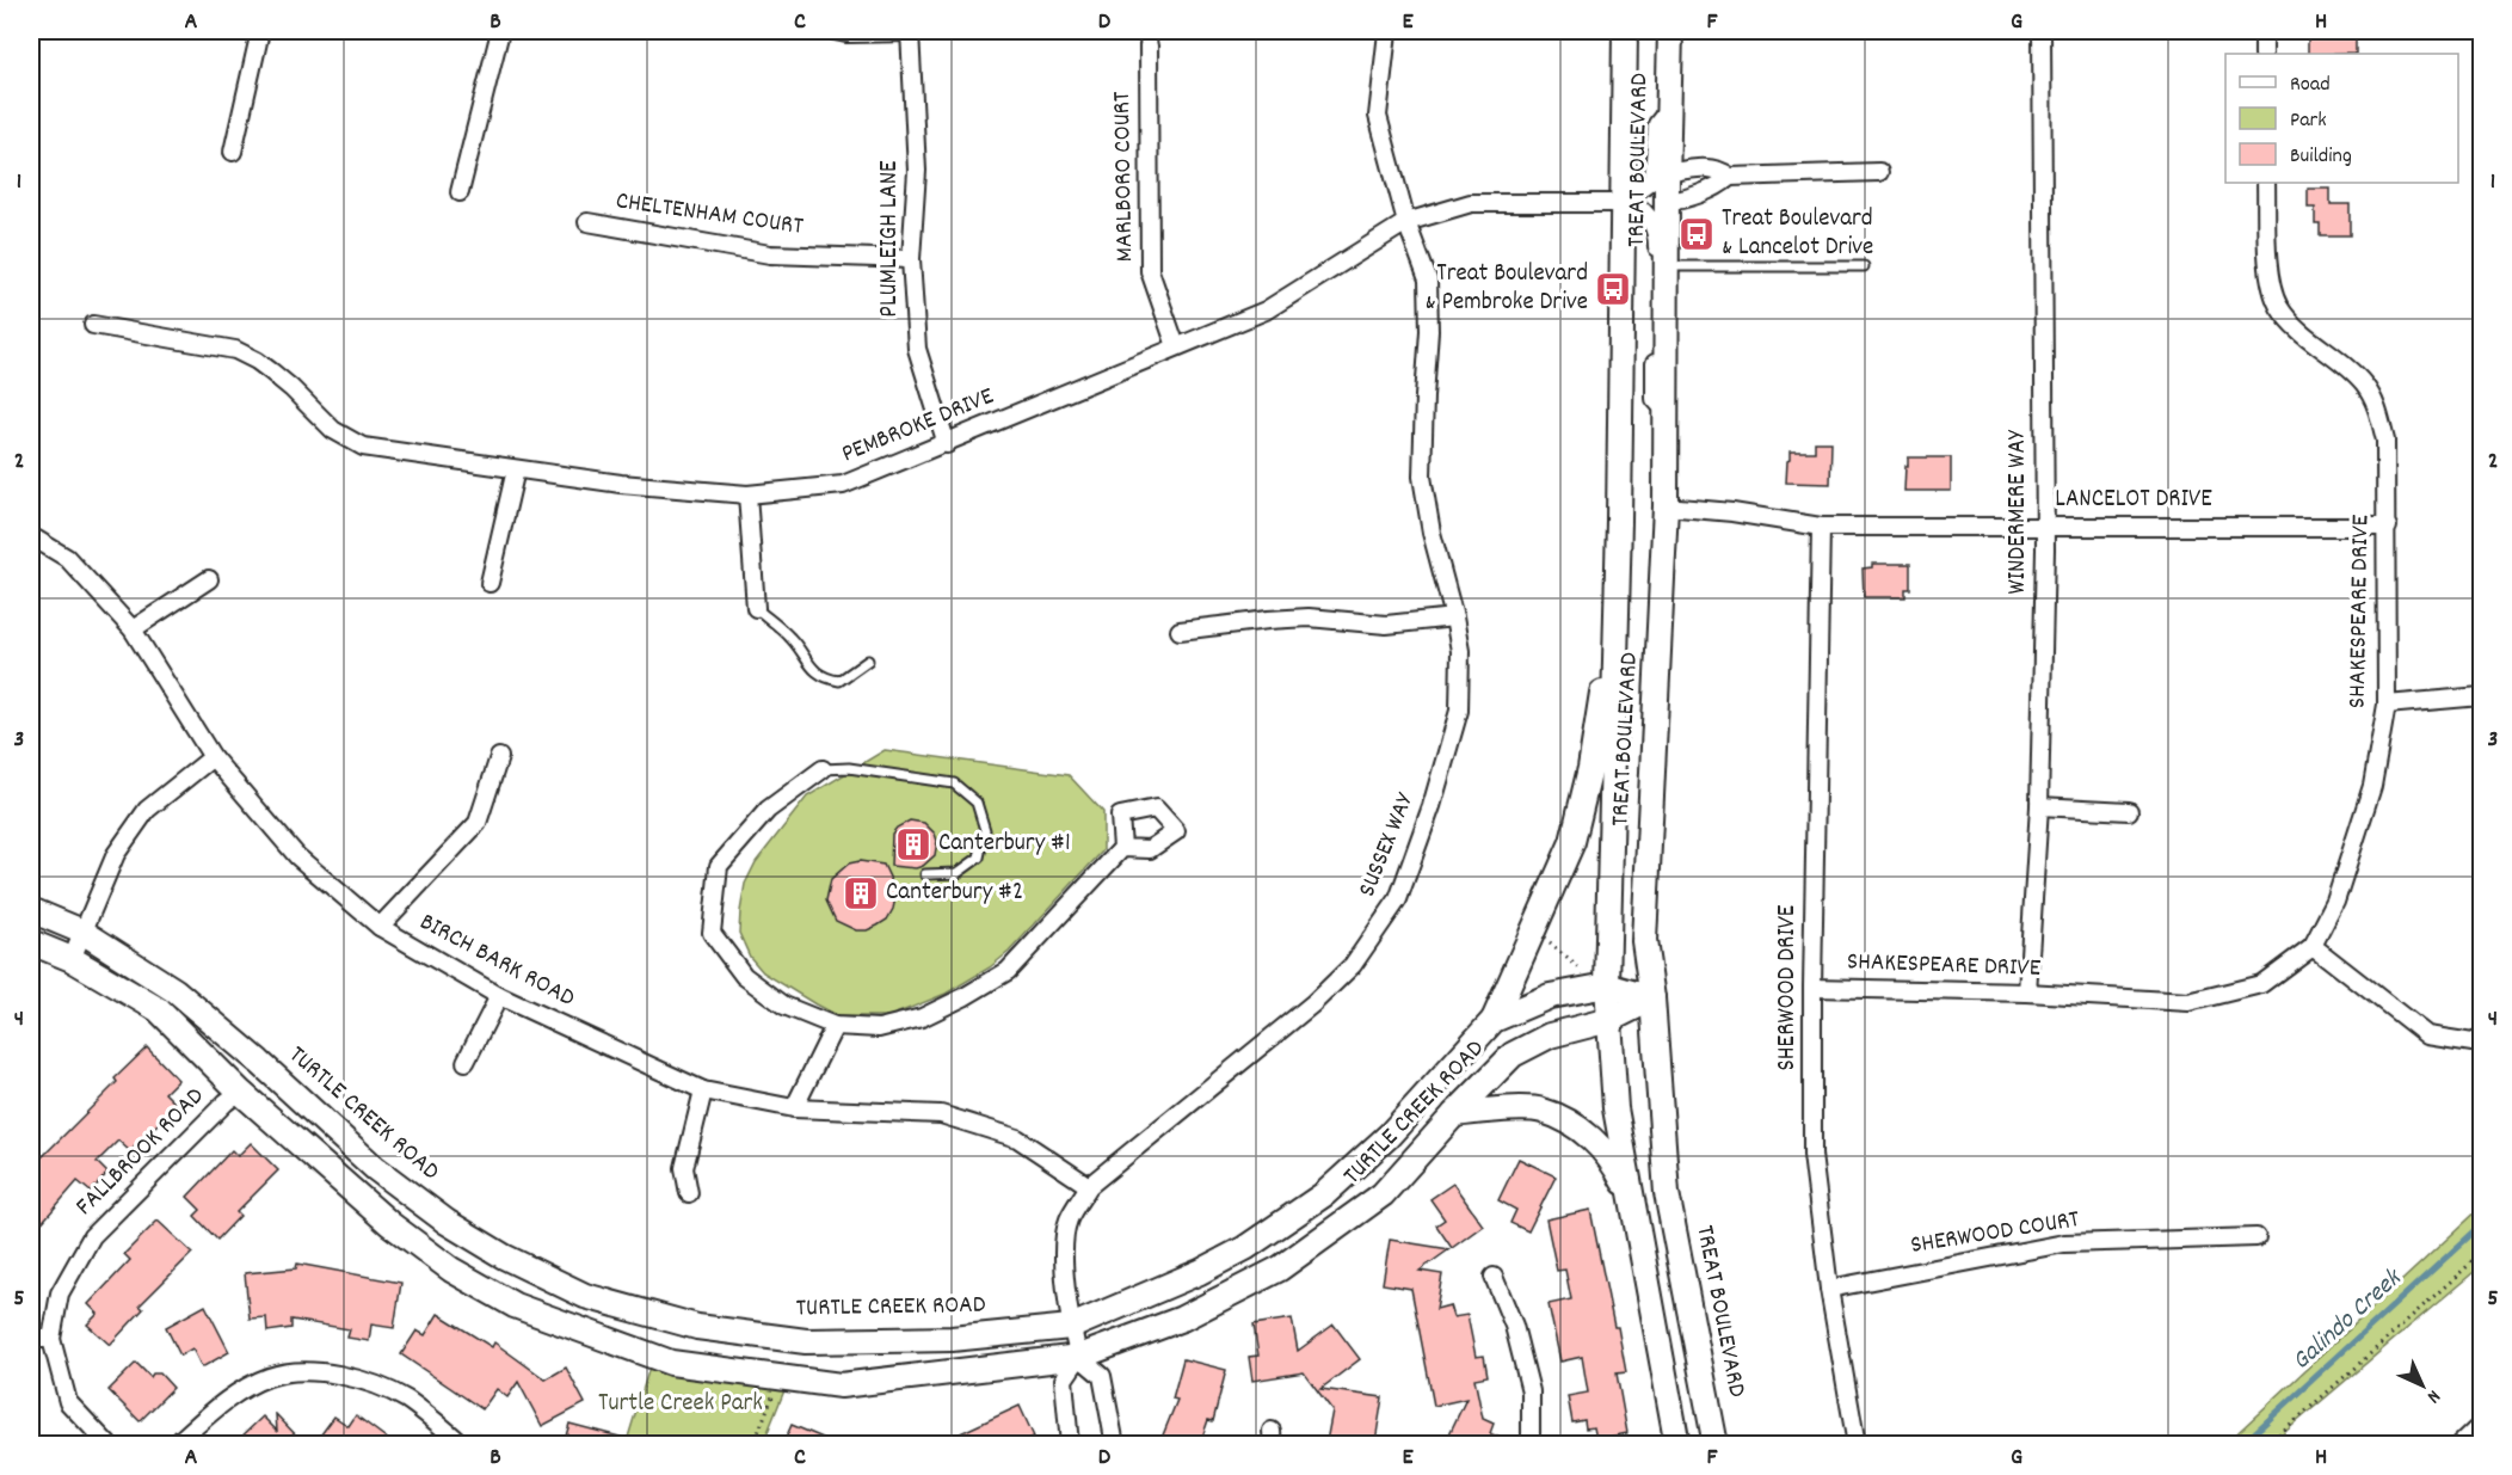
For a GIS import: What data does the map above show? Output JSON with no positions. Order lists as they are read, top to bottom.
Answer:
{
  "streets": {
    "street": [
      "TREAT BOULEVARD",
      "MARLBORO COURT",
      "CHELTENHAM COURT",
      "PLUMLEIGH LANE",
      "PEMBROKE DRIVE",
      "LANCELOT DRIVE",
      "WINDERMERE WAY",
      "SHAKESPEARE DRIVE",
      "SUSSEX WAY",
      "BIRCH BARK ROAD",
      "SHERWOOD DRIVE",
      "TURTLE CREEK ROAD",
      "FALLBROOK ROAD",
      "SHERWOOD COURT"
    ]
  },
  "crossings": [
    ["TREAT BOULEVARD", "PEMBROKE DRIVE"],
    ["TREAT BOULEVARD", "LANCELOT DRIVE"],
    ["TREAT BOULEVARD", "TURTLE CREEK ROAD"],
    ["MARLBORO COURT", "PEMBROKE DRIVE"],
    ["CHELTENHAM COURT", "PLUMLEIGH LANE"],
    ["PLUMLEIGH LANE", "PEMBROKE DRIVE"],
    ["PEMBROKE DRIVE", "SUSSEX WAY"],
    ["LANCELOT DRIVE", "WINDERMERE WAY"],
    ["LANCELOT DRIVE", "SHAKESPEARE DRIVE"],
    ["LANCELOT DRIVE", "SHERWOOD DRIVE"],
    ["WINDERMERE WAY", "SHAKESPEARE DRIVE"],
    ["SHAKESPEARE DRIVE", "SHERWOOD DRIVE"],
    ["SUSSEX WAY", "BIRCH BARK ROAD"],
    ["SUSSEX WAY", "TURTLE CREEK ROAD"],
    ["SHERWOOD DRIVE", "SHERWOOD COURT"],
    ["TURTLE CREEK ROAD", "FALLBROOK ROAD"]
  ],
  "water": ["Galindo Creek"],
  "parks": ["Turtle Creek Park"],
  "places": {
    "bus stop": ["Treat Boulevard & Lancelot Drive", "Treat Boulevard & Pembroke Drive"],
    "building": ["Canterbury #1", "Canterbury #2"]
  },
  "legend": ["Road", "Park", "Building"],
  "north": "bottom right",
  "grid": {
    "columns": [
      "A",
      "B",
      "C",
      "D",
      "E",
      "F",
      "G",
      "H"
    ],
    "rows": [
      "1",
      "2",
      "3",
      "4",
      "5"
    ]
  }
}
